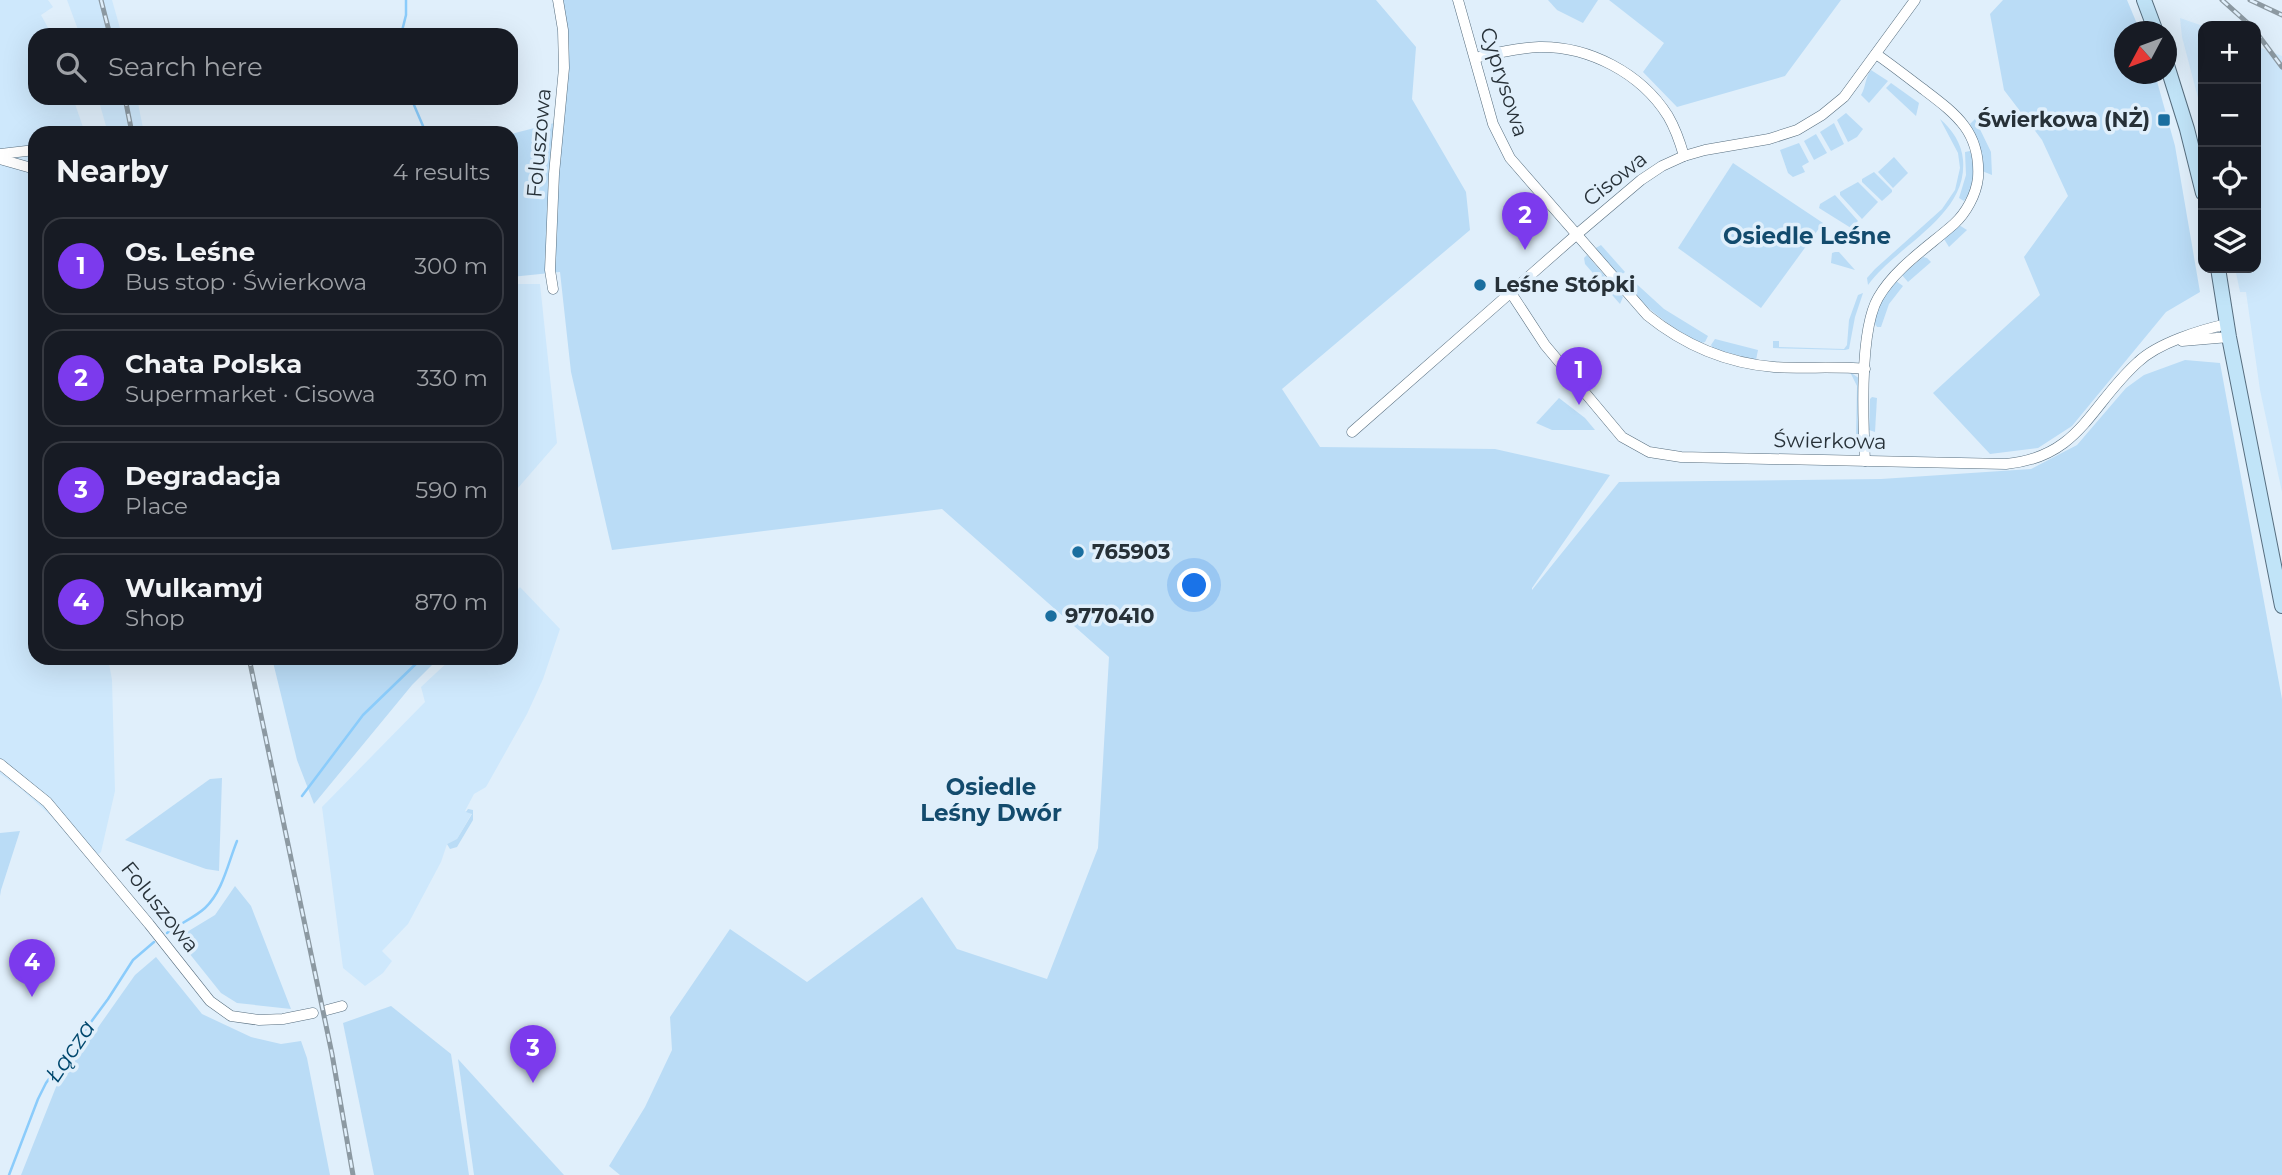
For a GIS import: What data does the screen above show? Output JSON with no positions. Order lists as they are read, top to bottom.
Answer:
{
  "streets": {
    "street": [
      "Cyprysowa",
      "Foluszowa",
      "Cisowa",
      "Świerkowa"
    ]
  },
  "crossings": [
    ["Cyprysowa", "Cisowa"],
    ["Cisowa", "Świerkowa"]
  ],
  "districts": ["Osiedle Leśne", "Osiedle Leśny Dwór"],
  "water": ["Łącza"],
  "places": {
    "transit": ["Świerkowa (NŻ)"],
    "other": ["Leśne Stópki", "765903", "9770410"]
  },
  "north": "bottom left",
  "page": {
    "map_buttons": ["+", "−"],
    "search": "Search here",
    "heading": ["Nearby", "4 results"],
    "pins": [
      "2",
      "1",
      "4",
      "3"
    ],
    "list": [
      {
        "mark": "1",
        "name": "Os. Leśne",
        "note": "Bus stop · Świerkowa",
        "value": "300 m"
      },
      {
        "mark": "2",
        "name": "Chata Polska",
        "note": "Supermarket · Cisowa",
        "value": "330 m"
      },
      {
        "mark": "3",
        "name": "Degradacja",
        "note": "Place",
        "value": "590 m"
      },
      {
        "mark": "4",
        "name": "Wulkamyj",
        "note": "Shop",
        "value": "870 m"
      }
    ]
  }
}
